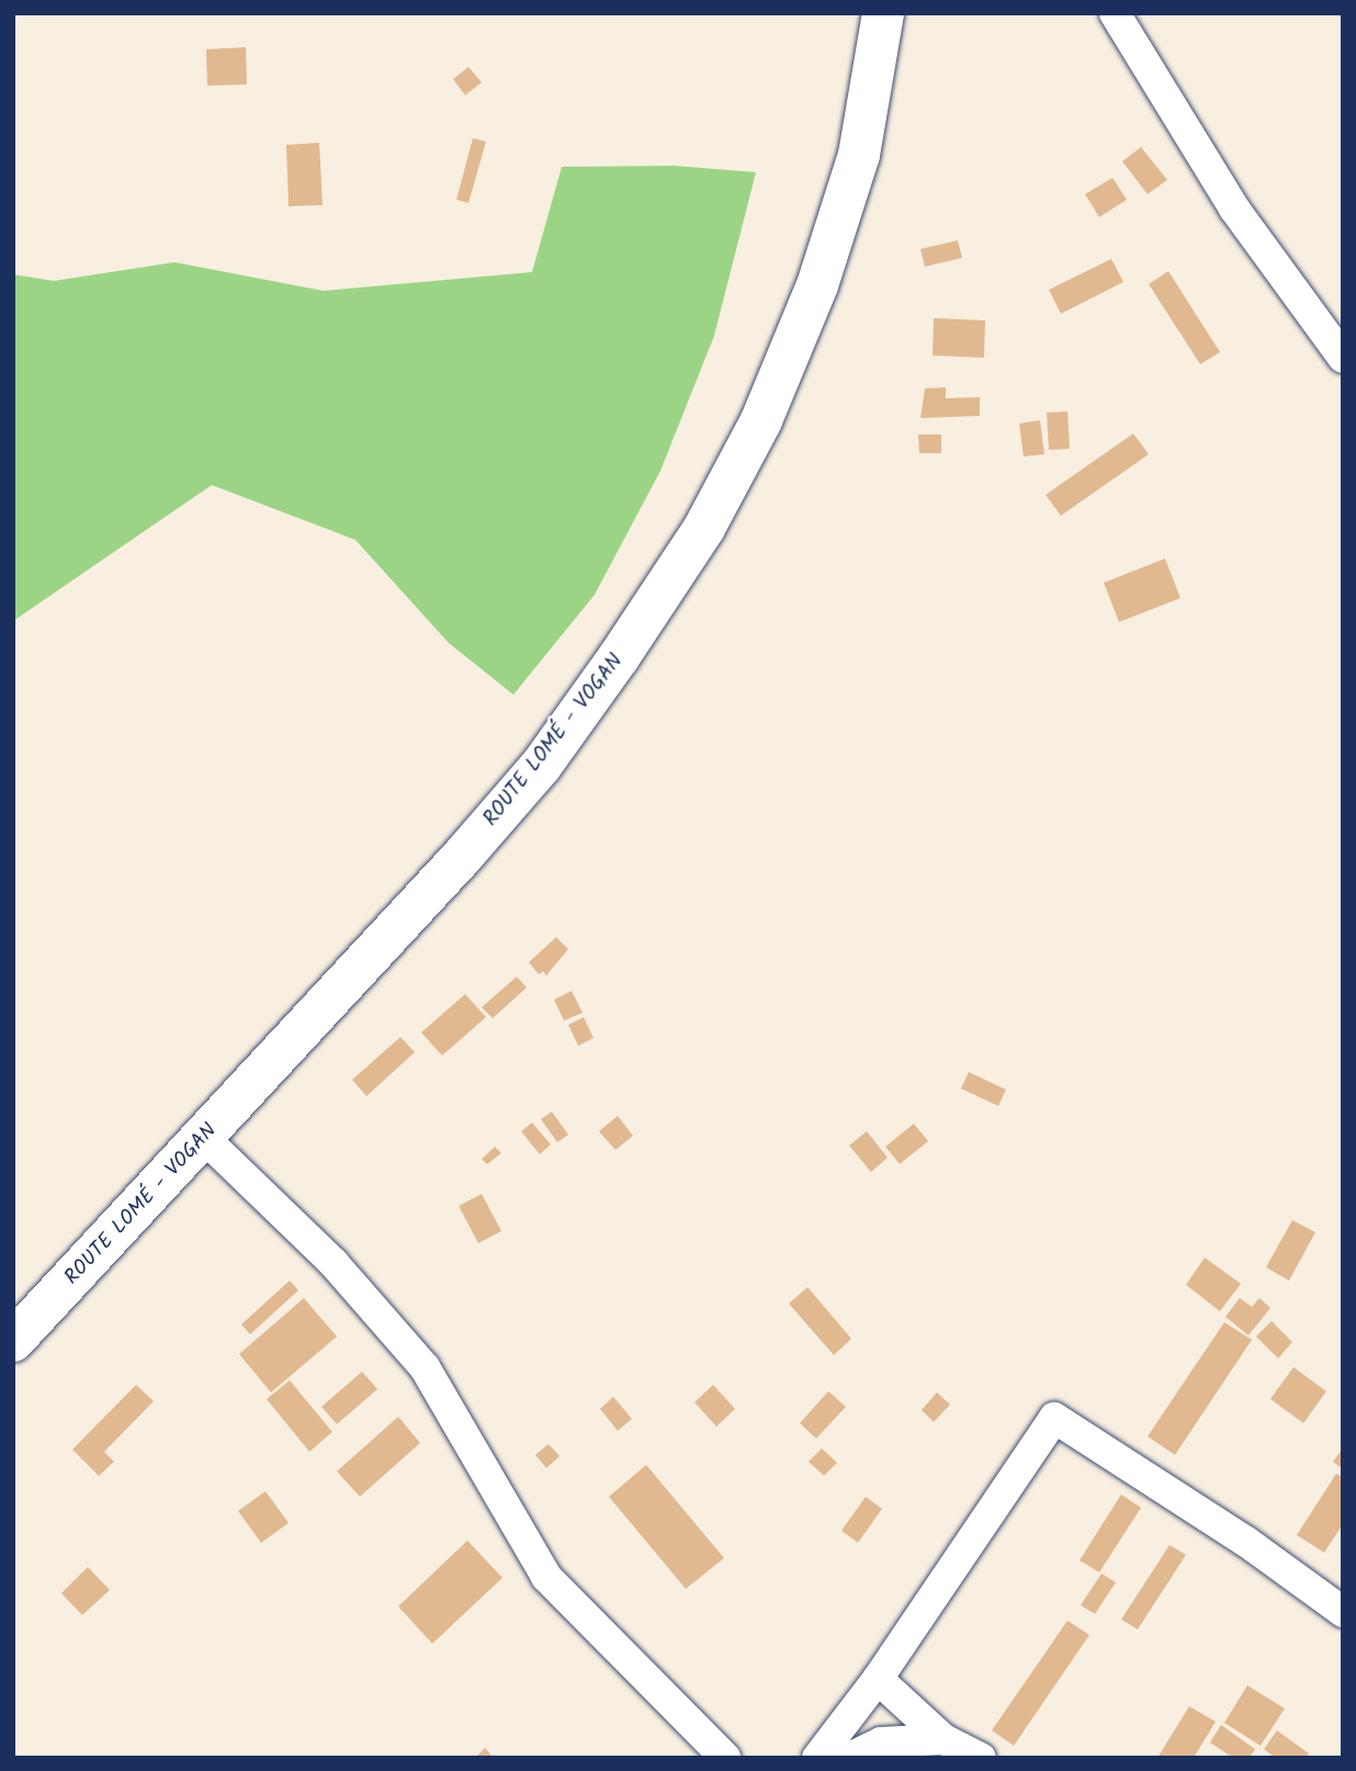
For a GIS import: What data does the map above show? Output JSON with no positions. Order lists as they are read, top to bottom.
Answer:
{
  "streets": {
    "main road": ["ROUTE LOMÉ - VOGAN"]
  }
}
